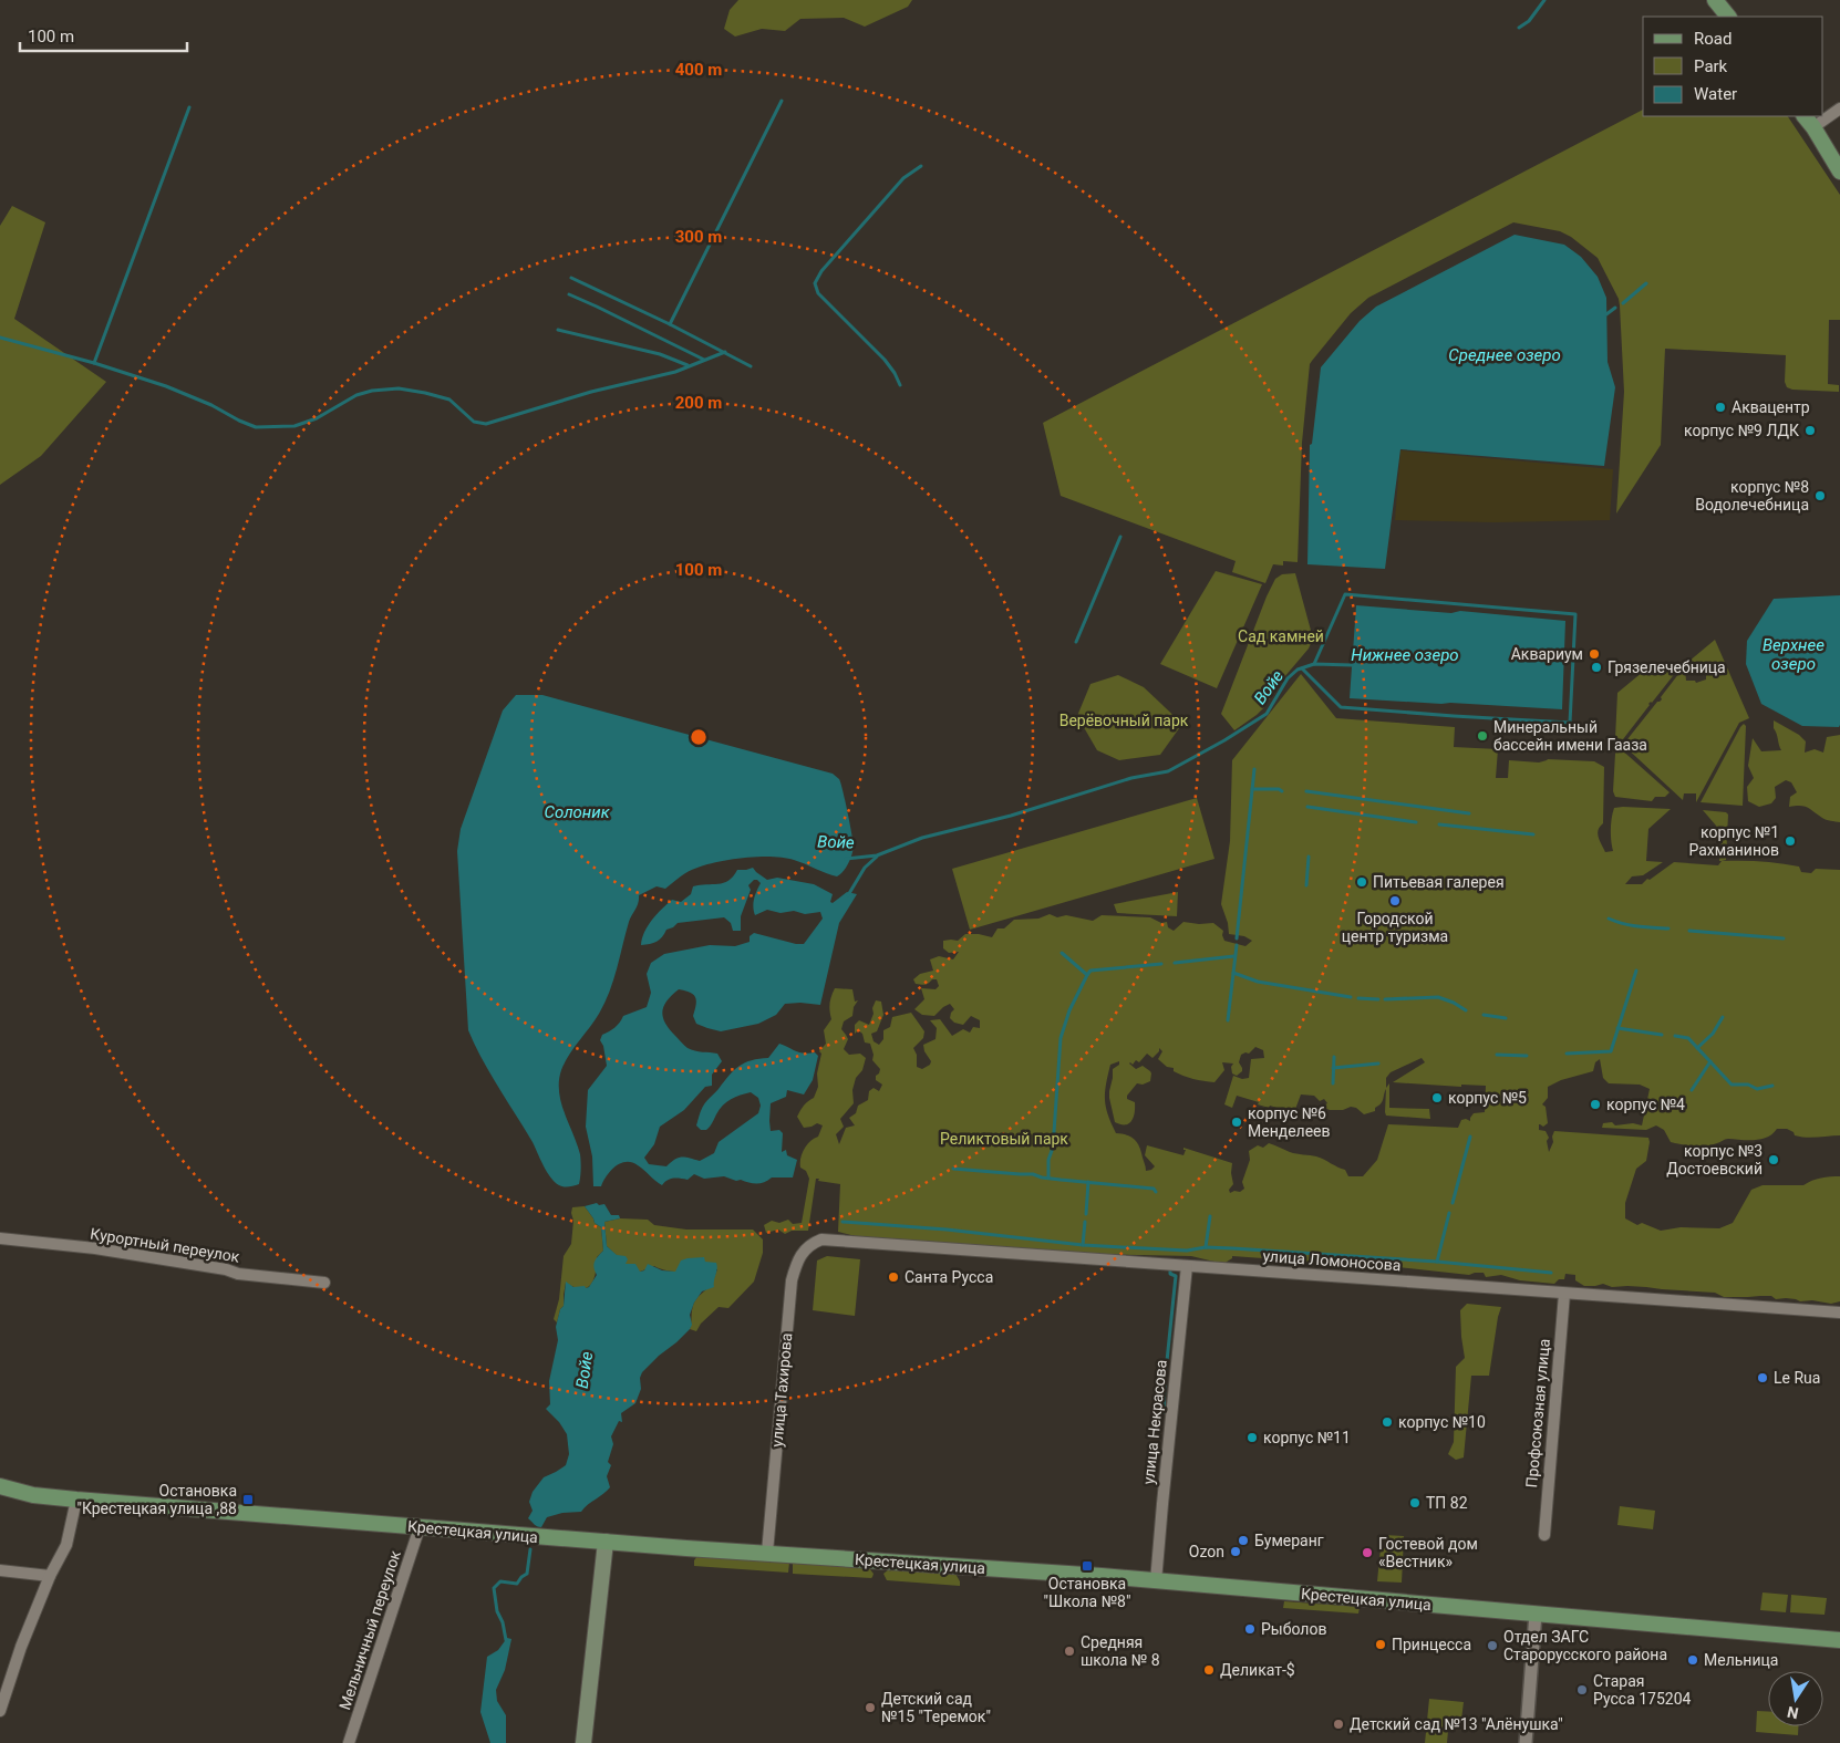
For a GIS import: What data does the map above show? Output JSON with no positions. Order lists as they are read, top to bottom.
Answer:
{
  "streets": {
    "main road": ["Крестецкая улица"],
    "street": [
      "Курортный переулок",
      "улица Ломоносова",
      "улица Тахирова",
      "Профсоюзная улица",
      "улица Некрасова",
      "Мельничный переулок"
    ]
  },
  "crossings": [
    ["улица Ломоносова", "улица Тахирова"],
    ["улица Ломоносова", "Профсоюзная улица"],
    ["улица Ломоносова", "улица Некрасова"],
    ["улица Тахирова", "Крестецкая улица"],
    ["улица Некрасова", "Крестецкая улица"],
    ["Крестецкая улица", "Мельничный переулок"]
  ],
  "water": [
    "Среднее озеро",
    "Верхнее озеро",
    "Нижнее озеро",
    "Войе",
    "Солоник"
  ],
  "parks": ["Сад камней", "Верёвочный парк", "Реликтовый парк"],
  "places": {
    "other": [
      "Аквацентр",
      "корпус №9 ЛДК",
      "корпус №8 Водолечебница",
      "Аквариум",
      "Грязелечебница",
      "Минеральный бассейн имени Гааза",
      "корпус №1 Рахманинов",
      "Питьевая галерея",
      "Городской центр туризма",
      "корпус №5",
      "корпус №4",
      "корпус №6 Менделеев",
      "корпус №3 Достоевский",
      "Санта Русса",
      "Le Rua",
      "корпус №10",
      "корпус №11",
      "ТП 82",
      "Бумеранг",
      "Ozon",
      "Гостевой дом «Вестник»",
      "Рыболов",
      "Принцесса",
      "Отдел ЗАГС Старорусского района",
      "Средняя школа № 8",
      "Мельница",
      "Деликат-$",
      "Старая Русса 175204",
      "Детский сад №15 \"Теремок\"",
      "Детский сад №13 \"Алёнушка\""
    ],
    "transit": ["Остановка \"Крестецкая улица ,88", "Остановка \"Школа №8\""]
  },
  "legend": ["Road", "Park", "Water"],
  "scale_bar": "100 m",
  "north": "bottom",
  "rings": [
    "400 m",
    "300 m",
    "200 m",
    "100 m"
  ]
}
